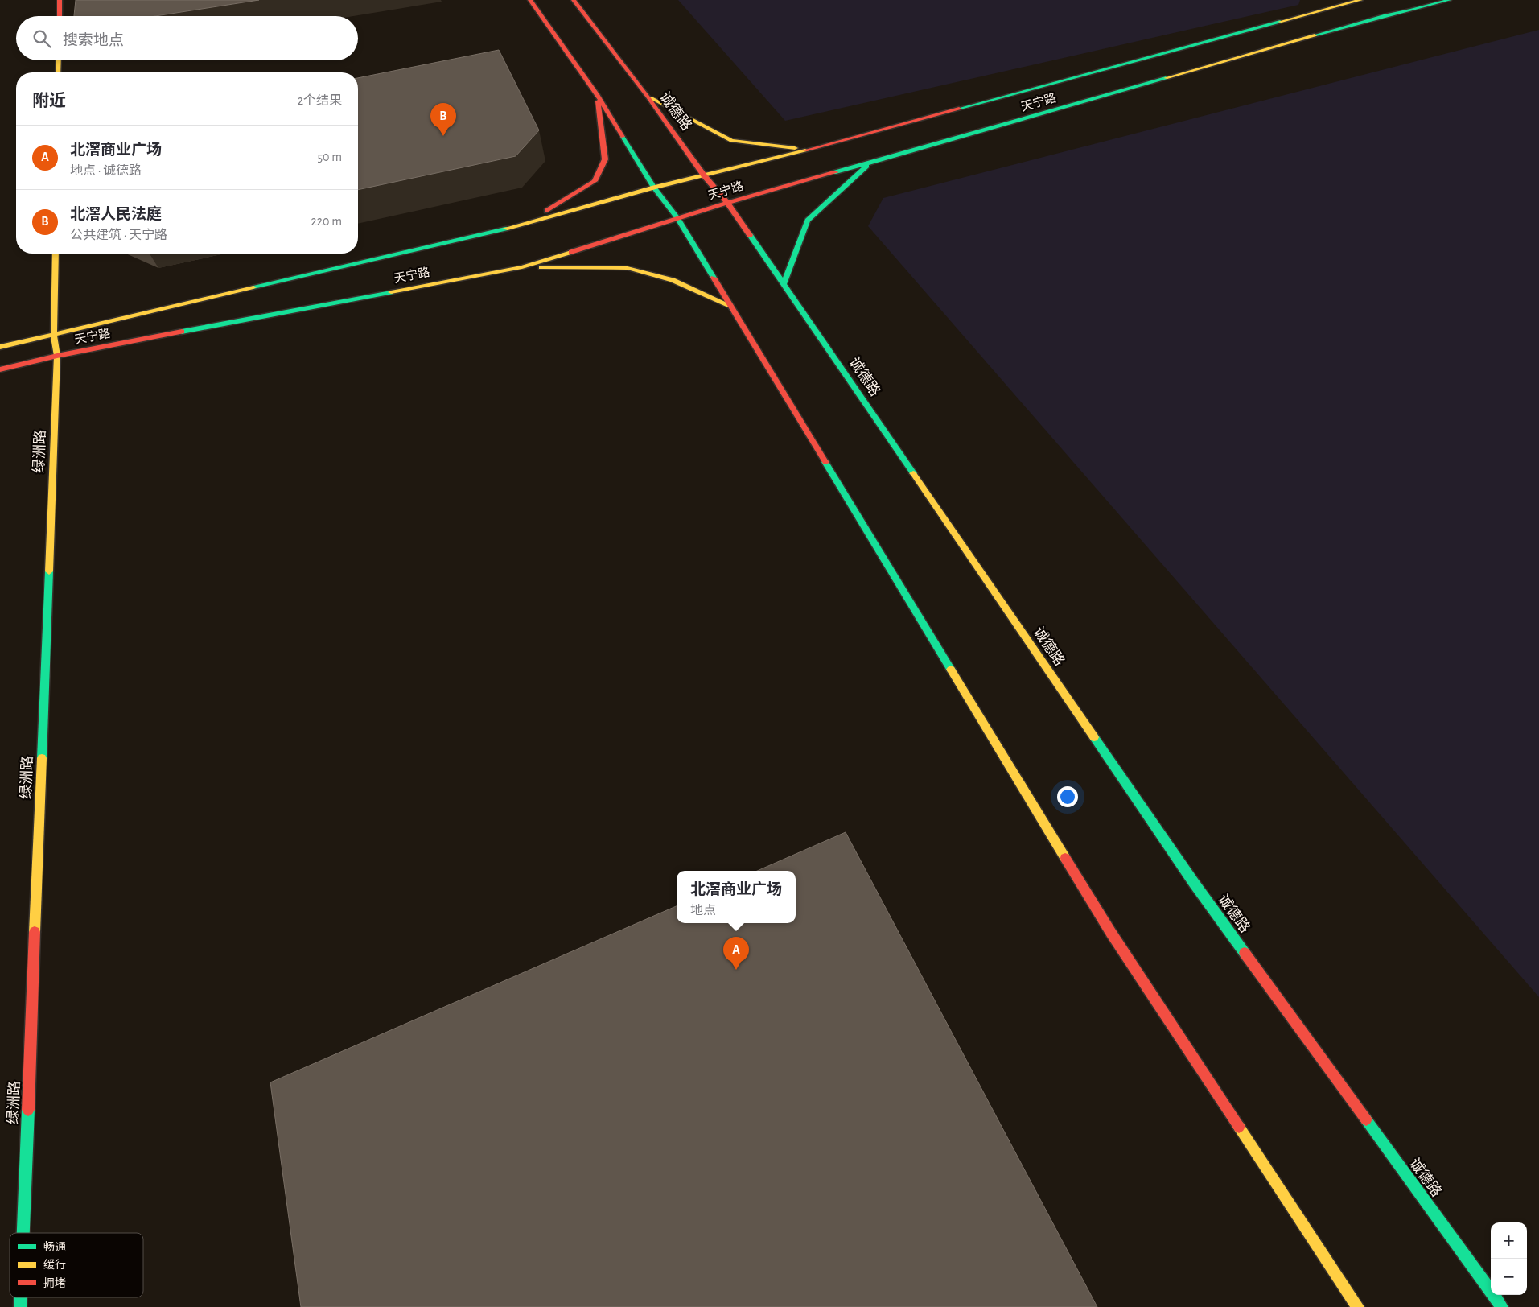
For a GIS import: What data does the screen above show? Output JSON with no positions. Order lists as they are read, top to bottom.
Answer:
{
  "streets": {
    "street": ["天宁路", "诚德路", "绿洲路"]
  },
  "crossings": [
    ["天宁路", "诚德路"],
    ["天宁路", "绿洲路"]
  ],
  "legend": ["畅通", "缓行", "拥堵"],
  "page": {
    "search": "搜索地点",
    "heading": ["附近", "2个结果"],
    "pins": ["B", "A"],
    "list": [
      {
        "mark": "A",
        "name": "北滘商业广场",
        "note": "地点 · 诚德路",
        "value": "50 m"
      },
      {
        "mark": "B",
        "name": "北滘人民法庭",
        "note": "公共建筑 · 天宁路",
        "value": "220 m"
      }
    ],
    "popup": ["北滘商业广场", "地点"],
    "map_buttons": ["+", "−"]
  }
}
